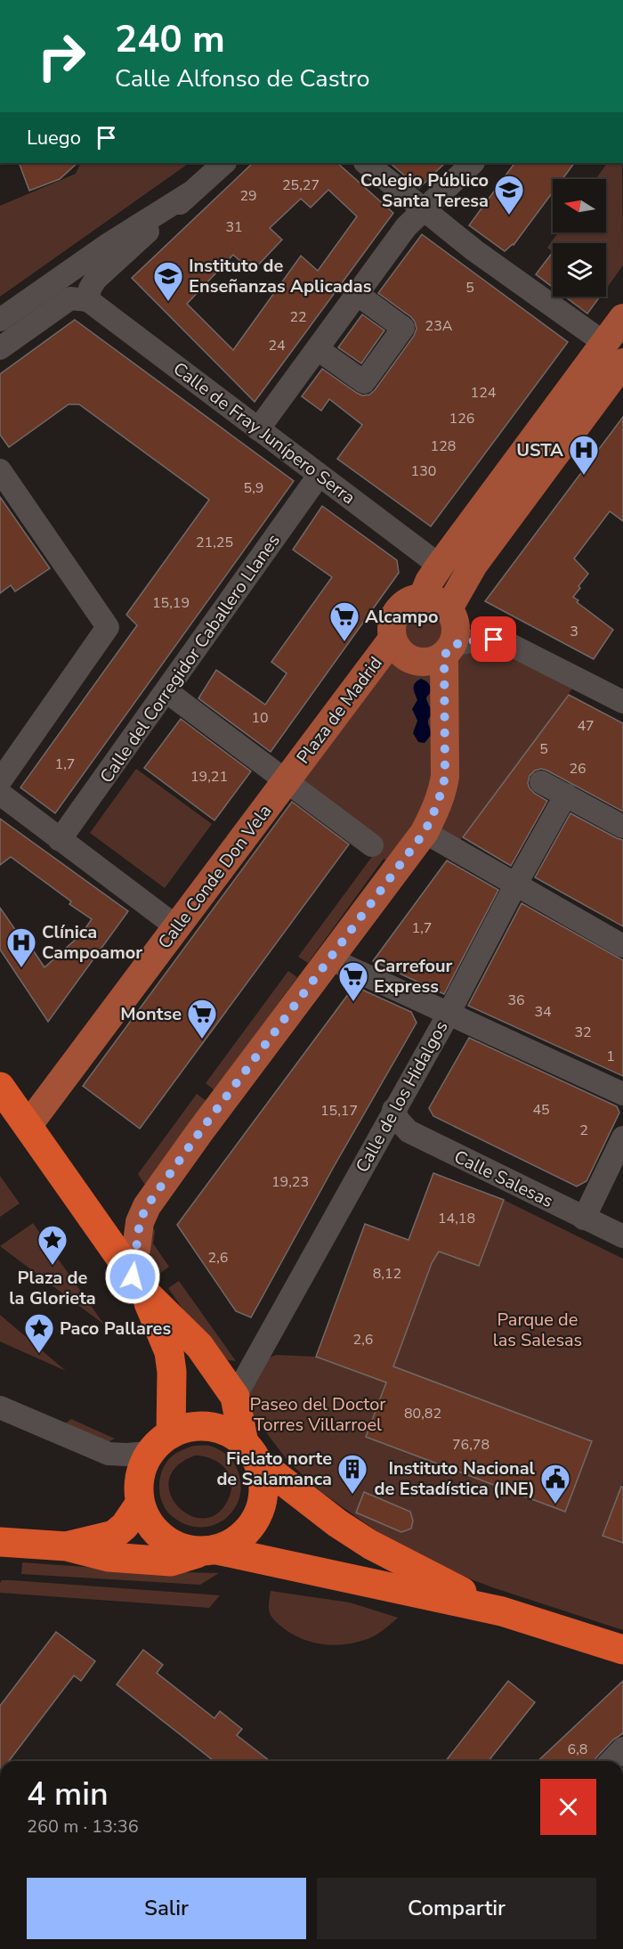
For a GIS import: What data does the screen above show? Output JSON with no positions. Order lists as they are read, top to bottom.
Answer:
{
  "streets": {
    "main road": ["Plaza de Madrid", "Calle Conde Don Vela"],
    "street": [
      "Calle de Fray Junípero Serra",
      "Calle del Corregidor Caballero Llanes",
      "Calle de los Hidalgos",
      "Calle Salesas"
    ]
  },
  "crossings": [
    ["Calle de Fray Junípero Serra", "Calle del Corregidor Caballero Llanes"],
    ["Calle del Corregidor Caballero Llanes", "Plaza de Madrid"],
    ["Plaza de Madrid", "Calle Conde Don Vela"],
    ["Calle de los Hidalgos", "Calle Salesas"]
  ],
  "parks": ["Parque de las Salesas", "Paseo del Doctor Torres Villarroel"],
  "places": {
    "school or university": ["Colegio Público Santa Teresa", "Instituto de Enseñanzas Aplicadas"],
    "hospital": ["USTA", "Clínica Campoamor"],
    "supermarket": ["Alcampo", "Carrefour Express", "Montse"],
    "place": ["Plaza de la Glorieta", "Paco Pallares"],
    "building": ["Fielato norte de Salamanca"],
    "public building": ["Instituto Nacional de Estadística (INE)"]
  },
  "house_numbers": [
    "25,27",
    "29",
    "31",
    "5",
    "22",
    "23A",
    "24",
    "124",
    "126",
    "128",
    "130",
    "5,9",
    "21,25",
    "15,19",
    "3",
    "10",
    "47",
    "5",
    "1,7",
    "26",
    "19,21",
    "1,7",
    "36",
    "34",
    "32",
    "1",
    "45",
    "15,17",
    "2",
    "19,23",
    "14,18",
    "2,6",
    "8,12",
    "2,6",
    "80,82",
    "76,78",
    "6,8"
  ],
  "north": "left",
  "page": {
    "turn": ["240 m", "Calle Alfonso de Castro"],
    "then": "Luego",
    "heading": ["4 min", "260 m · 13:36"],
    "buttons": ["Salir", "Compartir"]
  }
}
